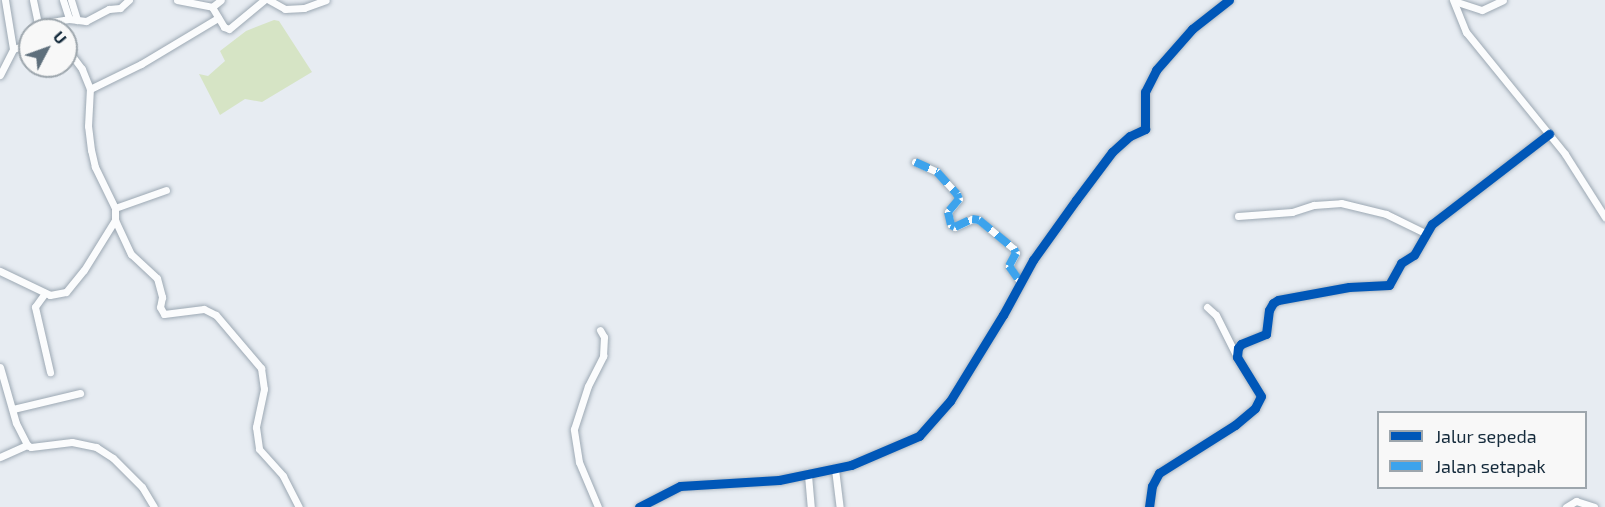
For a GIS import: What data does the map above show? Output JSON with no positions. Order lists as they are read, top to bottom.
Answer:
{
  "legend": ["Jalur sepeda", "Jalan setapak"],
  "north": "top right"
}
